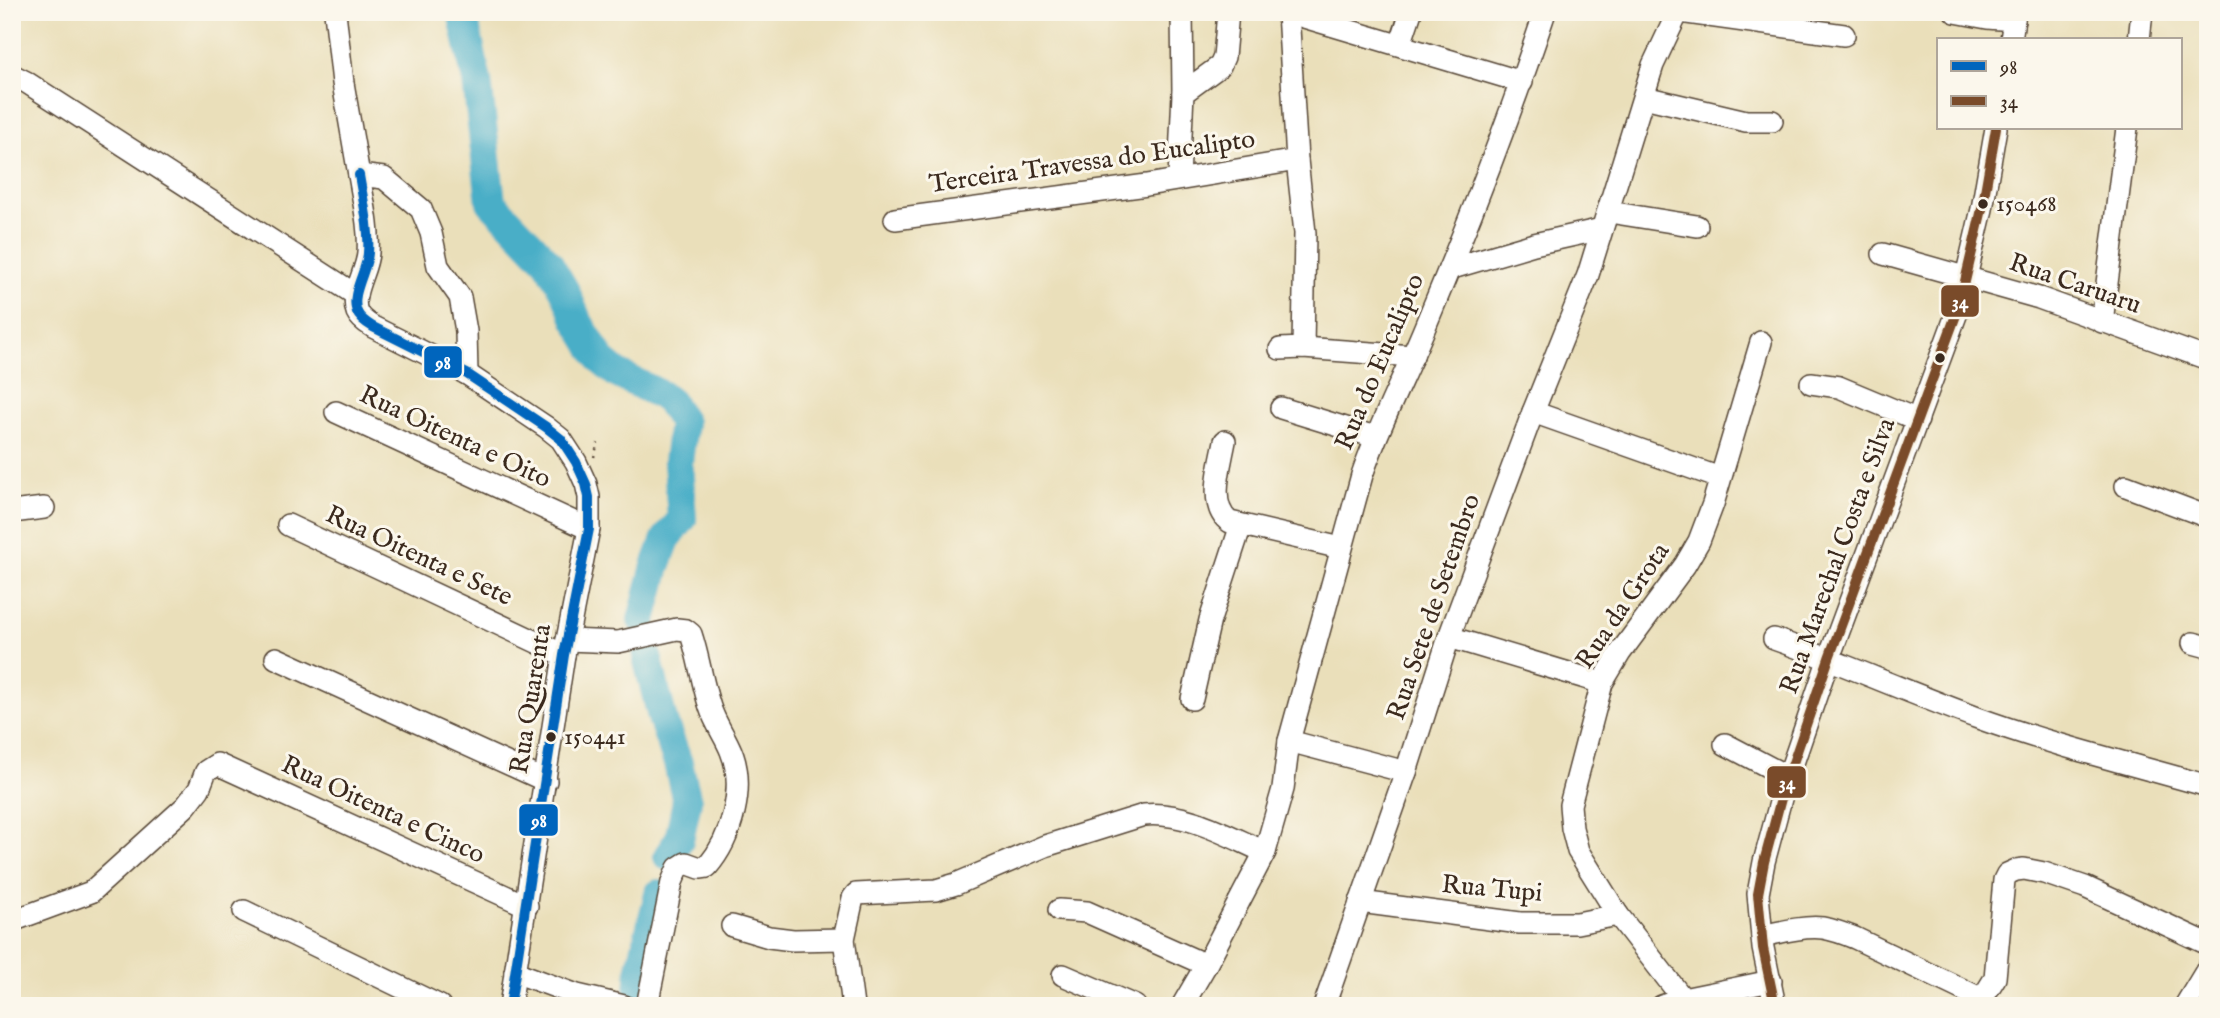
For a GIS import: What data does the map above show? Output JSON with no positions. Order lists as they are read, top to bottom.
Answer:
{
  "streets": {
    "street": [
      "Terceira Travessa do Eucalipto",
      "Rua Caruaru",
      "Rua do Eucalipto",
      "Rua Oitenta e Oito",
      "Rua Oitenta e Sete",
      "Rua Marechal Costa e Silva",
      "Rua da Grota",
      "Rua Sete de Setembro",
      "Rua Quarenta",
      "Rua Oitenta e Cinco",
      "Rua Tupi"
    ]
  },
  "crossings": [
    ["Rua Caruaru", "Rua Marechal Costa e Silva"],
    ["Rua Oitenta e Oito", "Rua Quarenta"],
    ["Rua Oitenta e Sete", "Rua Quarenta"],
    ["Rua da Grota", "Rua Tupi"],
    ["Rua Sete de Setembro", "Rua Tupi"],
    ["Rua Quarenta", "Rua Oitenta e Cinco"]
  ],
  "places": ["150468", "150441"],
  "lines": ["transit line 34", "transit line 98"],
  "legend": ["98", "34"]
}
